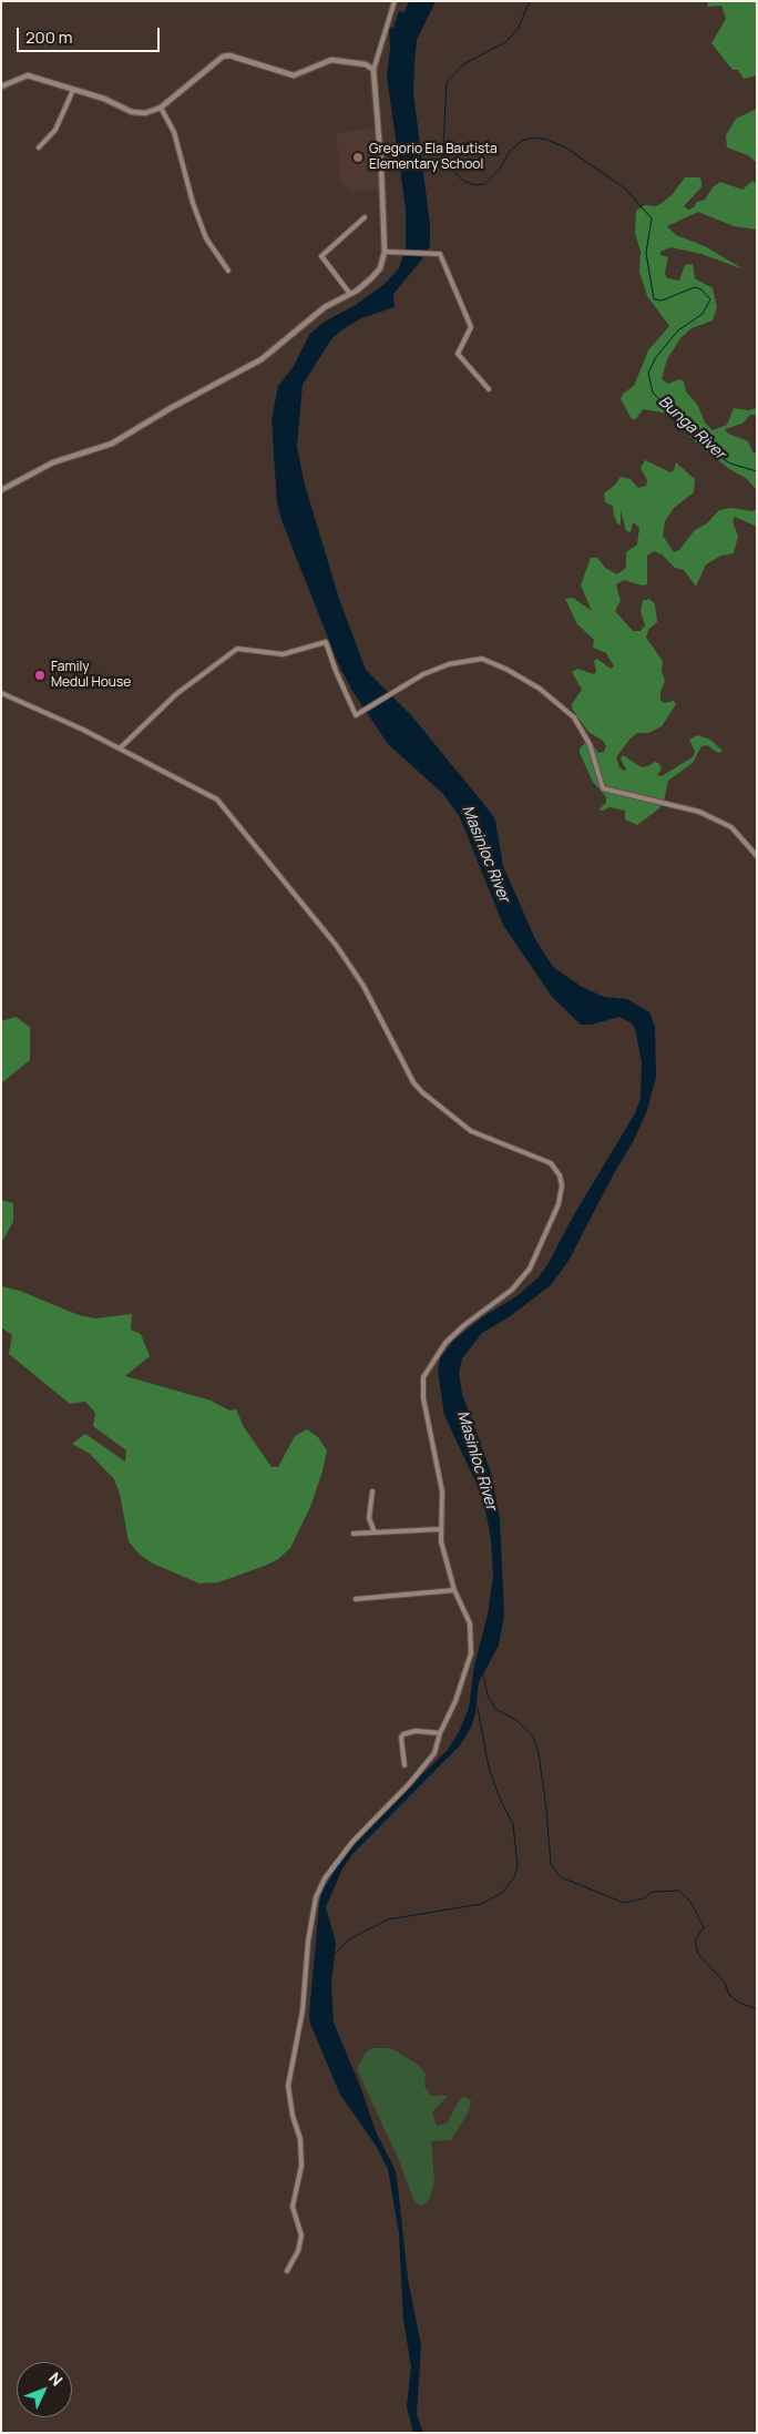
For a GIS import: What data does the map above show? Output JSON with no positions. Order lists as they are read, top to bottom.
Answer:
{
  "water": ["Bunga River", "Masinloc River"],
  "places": ["Gregorio Ela Bautista Elementary School", "Family Medul House"],
  "scale_bar": "200 m",
  "north": "top right"
}
